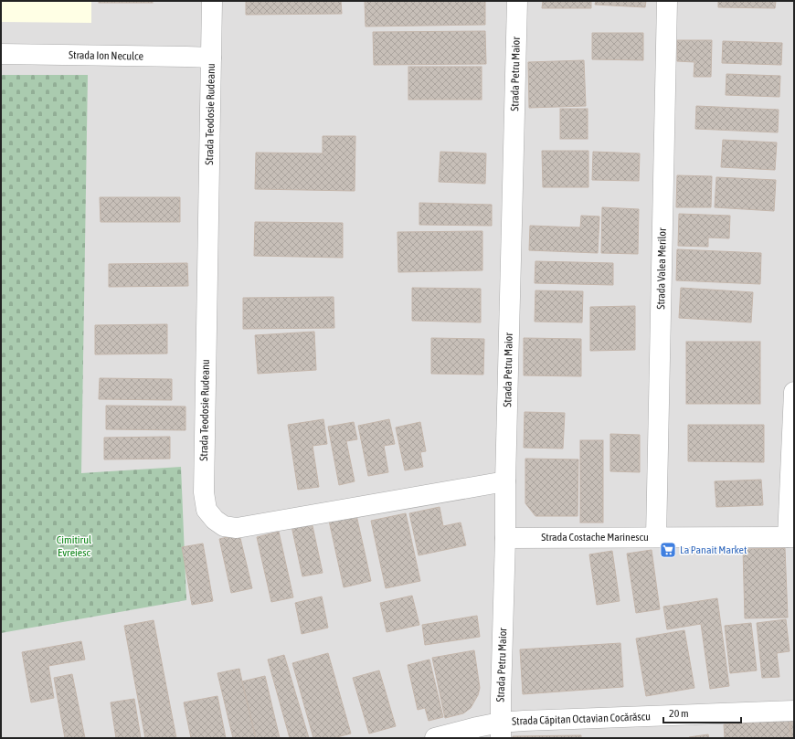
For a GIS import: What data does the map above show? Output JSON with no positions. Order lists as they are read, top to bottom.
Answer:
{
  "streets": {
    "street": [
      "Strada Ion Neculce",
      "Strada Petru Maior",
      "Strada Teodosie Rudeanu",
      "Strada Valea Merilor",
      "Strada Costache Marinescu",
      "Strada Căpitan Octavian Cocărăscu"
    ]
  },
  "crossings": [
    ["Strada Ion Neculce", "Strada Teodosie Rudeanu"],
    ["Strada Petru Maior", "Strada Teodosie Rudeanu"],
    ["Strada Petru Maior", "Strada Costache Marinescu"],
    ["Strada Petru Maior", "Strada Căpitan Octavian Cocărăscu"],
    ["Strada Valea Merilor", "Strada Costache Marinescu"]
  ],
  "parks": ["Cimitirul Evreiesc"],
  "places": {
    "supermarket": ["La Panait Market"]
  },
  "scale_bar": "20 m"
}
